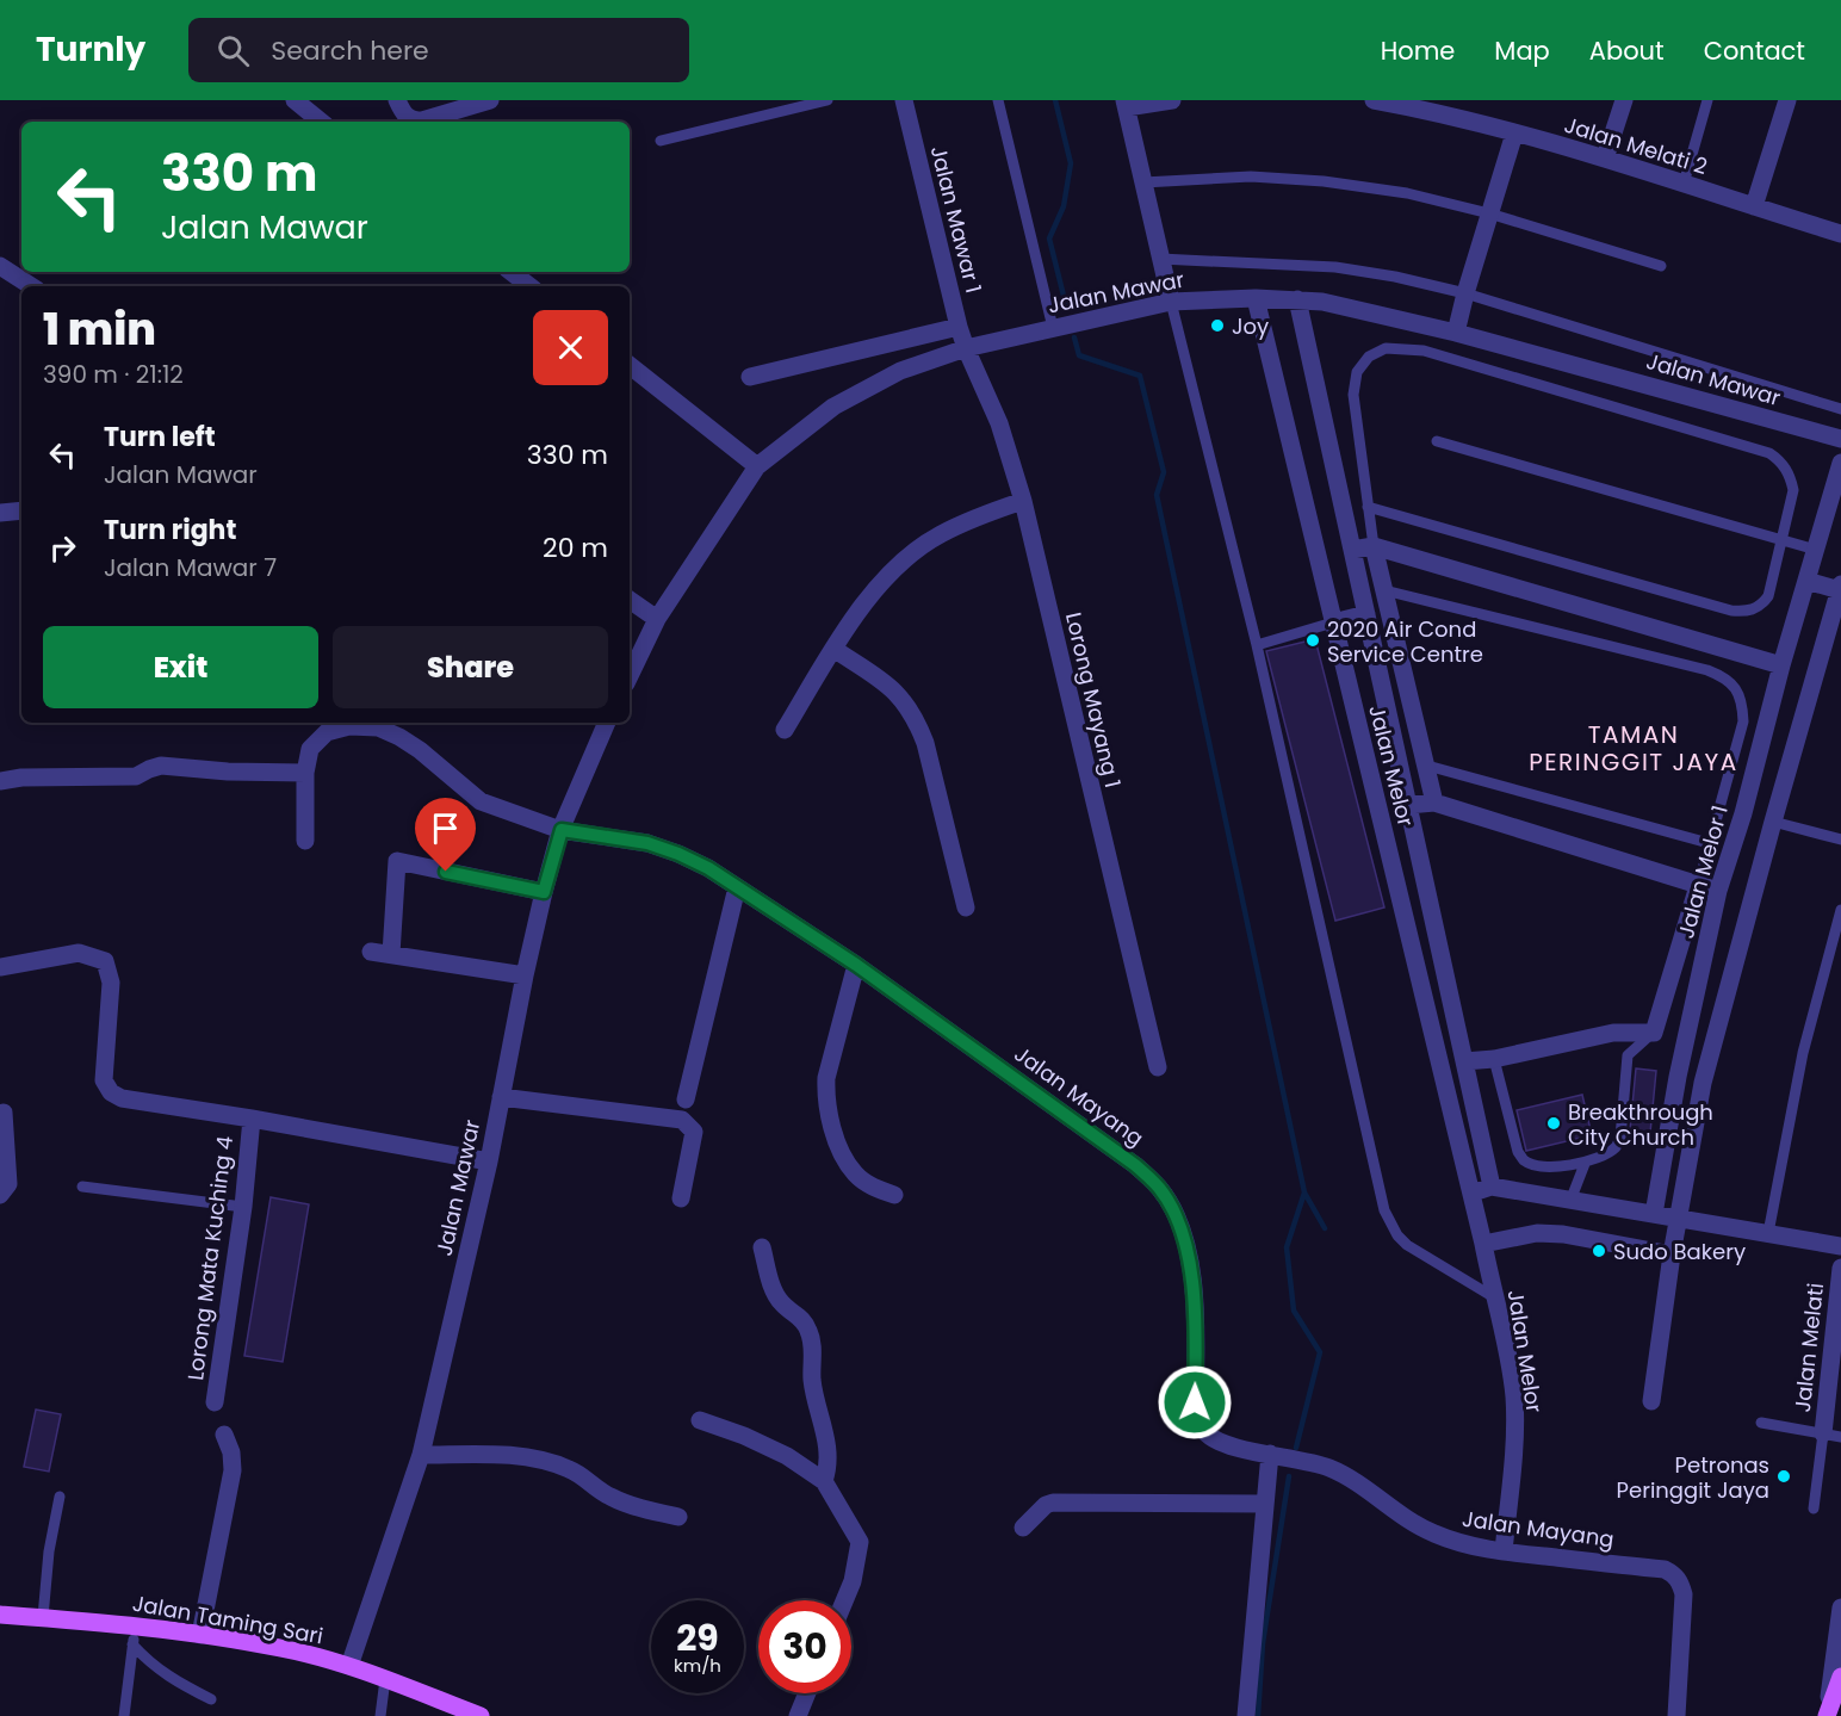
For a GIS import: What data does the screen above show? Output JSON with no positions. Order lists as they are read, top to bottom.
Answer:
{
  "streets": {
    "main road": ["Jalan Taming Sari"],
    "street": [
      "Jalan Melati 2",
      "Jalan Mawar 1",
      "Jalan Mawar",
      "Lorong Mayang 1",
      "Jalan Melor",
      "Jalan Melor 1",
      "Jalan Mayang",
      "Lorong Mata Kuching 4",
      "Jalan Melati"
    ]
  },
  "crossings": [
    ["Jalan Mawar 1", "Jalan Mawar"],
    ["Jalan Mawar 1", "Lorong Mayang 1"],
    ["Jalan Mawar", "Lorong Mayang 1"],
    ["Jalan Mawar", "Jalan Melor"],
    ["Jalan Mawar", "Jalan Mayang"],
    ["Jalan Mawar", "Jalan Taming Sari"],
    ["Jalan Melor", "Jalan Mayang"]
  ],
  "districts": ["TAMAN PERINGGIT JAYA"],
  "places": [
    "Joy",
    "2020 Air Cond Service Centre",
    "Breakthrough City Church",
    "Sudo Bakery",
    "Petronas Peringgit Jaya"
  ],
  "page": {
    "header": "Turnly",
    "search": "Search here",
    "nav": [
      "Home",
      "Map",
      "About",
      "Contact"
    ],
    "turn": ["330 m", "Jalan Mawar"],
    "heading": ["1 min", "390 m · 21:12"],
    "list": [
      {
        "name": "Turn left",
        "note": "Jalan Mawar",
        "value": "330 m"
      },
      {
        "name": "Turn right",
        "note": "Jalan Mawar 7",
        "value": "20 m"
      }
    ],
    "buttons": ["Exit", "Share"],
    "speed": "29 km/h",
    "limit": "30"
  }
}
